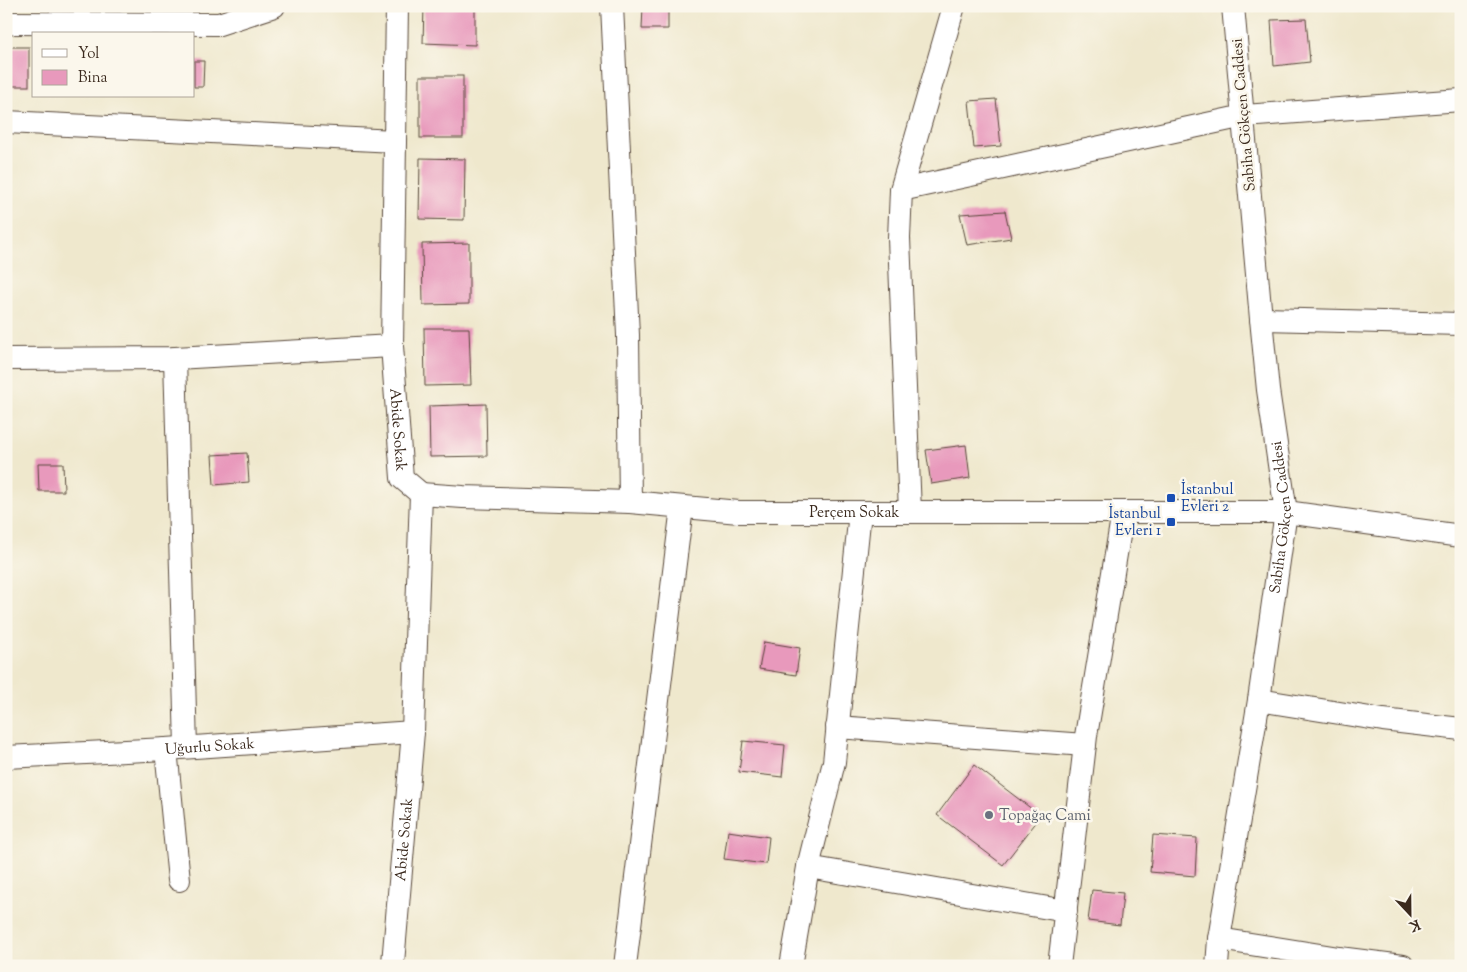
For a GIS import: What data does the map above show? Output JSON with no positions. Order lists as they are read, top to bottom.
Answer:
{
  "streets": {
    "street": [
      "Sabiha Gökçen Caddesi",
      "Abide Sokak",
      "Perçem Sokak",
      "Uğurlu Sokak"
    ]
  },
  "crossings": [
    ["Sabiha Gökçen Caddesi", "Perçem Sokak"],
    ["Abide Sokak", "Perçem Sokak"],
    ["Abide Sokak", "Uğurlu Sokak"]
  ],
  "places": {
    "transit": ["İstanbul Evleri 2", "İstanbul Evleri 1"],
    "other": ["Topağaç Cami"]
  },
  "legend": ["Yol", "Bina"],
  "north": "bottom"
}
